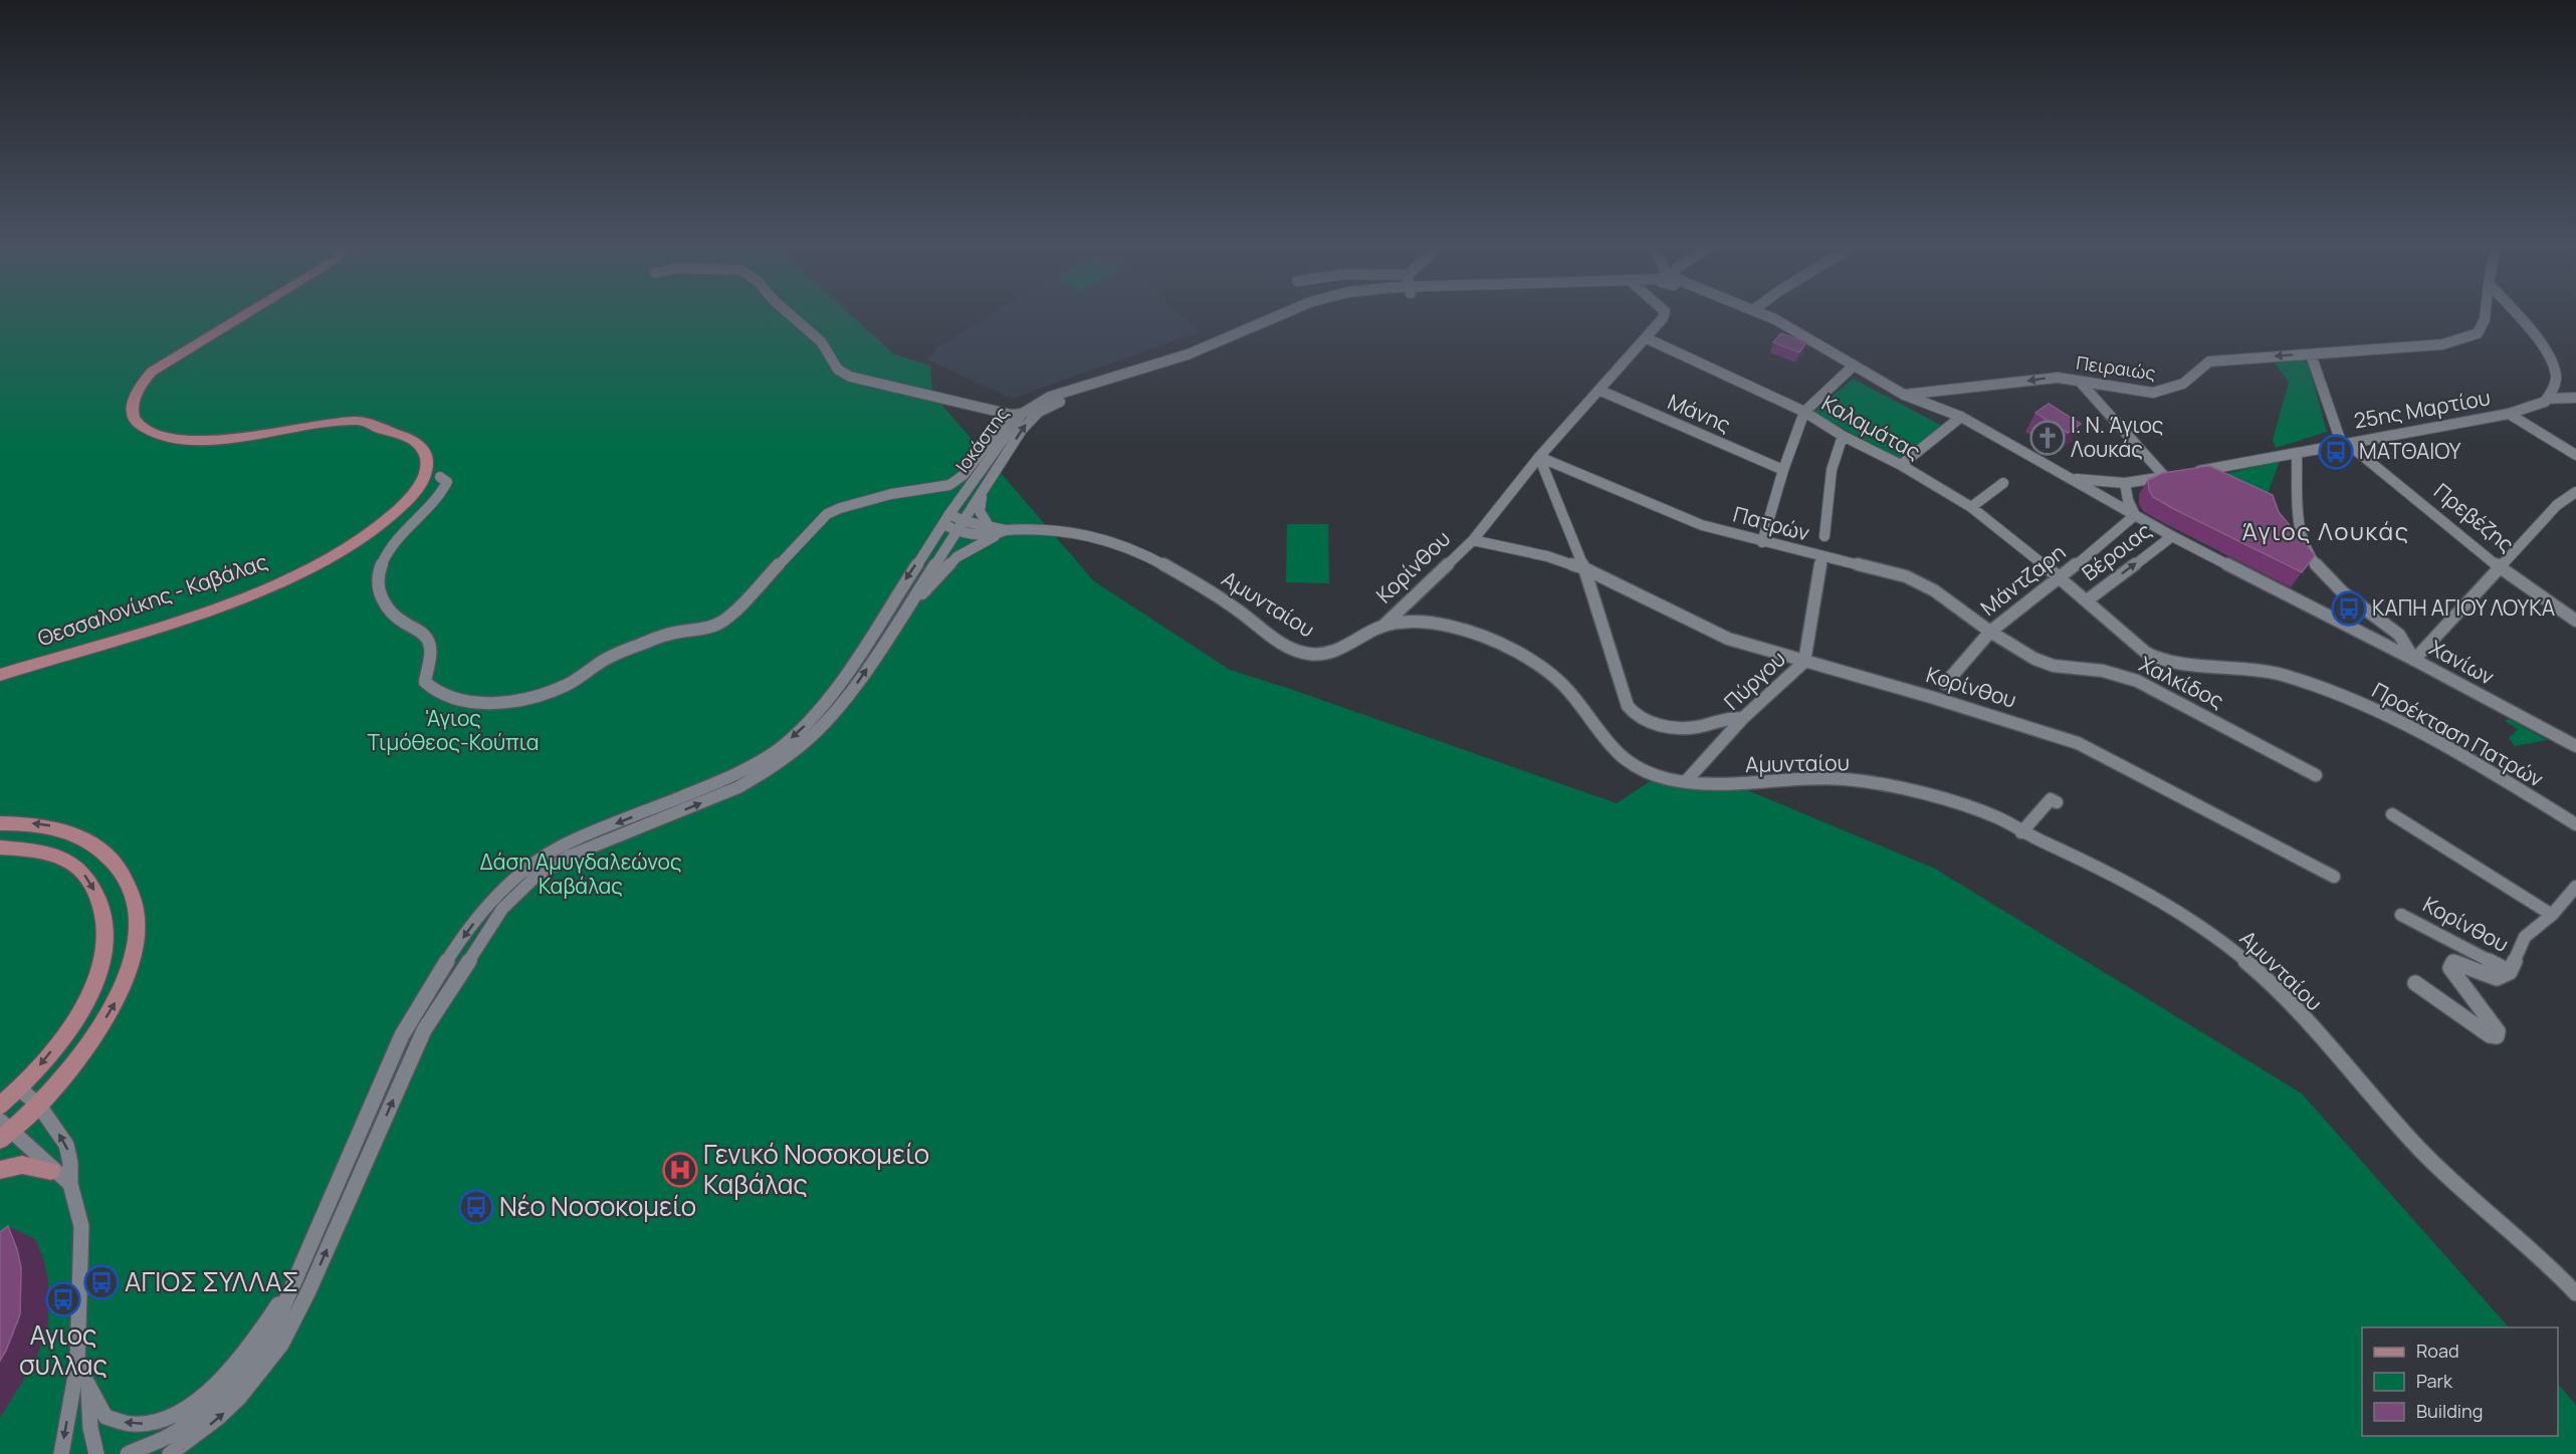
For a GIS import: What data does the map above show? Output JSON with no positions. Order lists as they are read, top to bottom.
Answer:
{
  "streets": {
    "main road": ["Θεσσαλονίκης - Καβάλας"],
    "street": [
      "Πειραιώς",
      "25ης Μαρτίου",
      "Μάνης",
      "Καλαμάτας",
      "Ιοκάστης",
      "Πρεβέζης",
      "Πατρών",
      "Βέροιας",
      "Κορίνθου",
      "Μάντζαρη",
      "Αμυνταίου",
      "Χανίων",
      "Πύργου",
      "Χαλκίδος",
      "Προέκταση Πατρών"
    ]
  },
  "crossings": [
    ["25ης Μαρτίου", "Πρεβέζης"],
    ["Μάνης", "Κορίνθου"],
    ["Καλαμάτας", "Κορίνθου"],
    ["Καλαμάτας", "Μάντζαρη"],
    ["Καλαμάτας", "Προέκταση Πατρών"],
    ["Ιοκάστης", "Αμυνταίου"],
    ["Πατρών", "Κορίνθου"],
    ["Πατρών", "Μάντζαρη"],
    ["Πατρών", "Πύργου"],
    ["Πατρών", "Χαλκίδος"],
    ["Βέροιας", "Χανίων"],
    ["Βέροιας", "Προέκταση Πατρών"],
    ["Κορίνθου", "Αμυνταίου"],
    ["Κορίνθου", "Πύργου"],
    ["Μάντζαρη", "Χανίων"],
    ["Μάντζαρη", "Χαλκίδος"],
    ["Μάντζαρη", "Προέκταση Πατρών"],
    ["Αμυνταίου", "Πύργου"]
  ],
  "one_way": ["Πειραιώς", "Βέροιας"],
  "districts": ["Άγιος Λουκάς"],
  "parks": ["'Αγιος Τιμόθεος-Κούπια", "Δάση Αμυγδαλεώνος Καβάλας"],
  "places": {
    "church": ["Ι. Ν. Άγιος Λουκάς"],
    "bus stop": [
      "ΜΑΤΘΑΙΟΥ",
      "ΚΑΠΗ ΑΓΙΟΥ ΛΟΥΚΑ",
      "Νέο Νοσοκομείο",
      "ΑΓΙΟΣ ΣΥΛΛΑΣ",
      "Αγιος συλλας"
    ],
    "hospital": ["Γενικό Νοσοκομείο Καβάλας"]
  },
  "legend": ["Road", "Park", "Building"]
}
